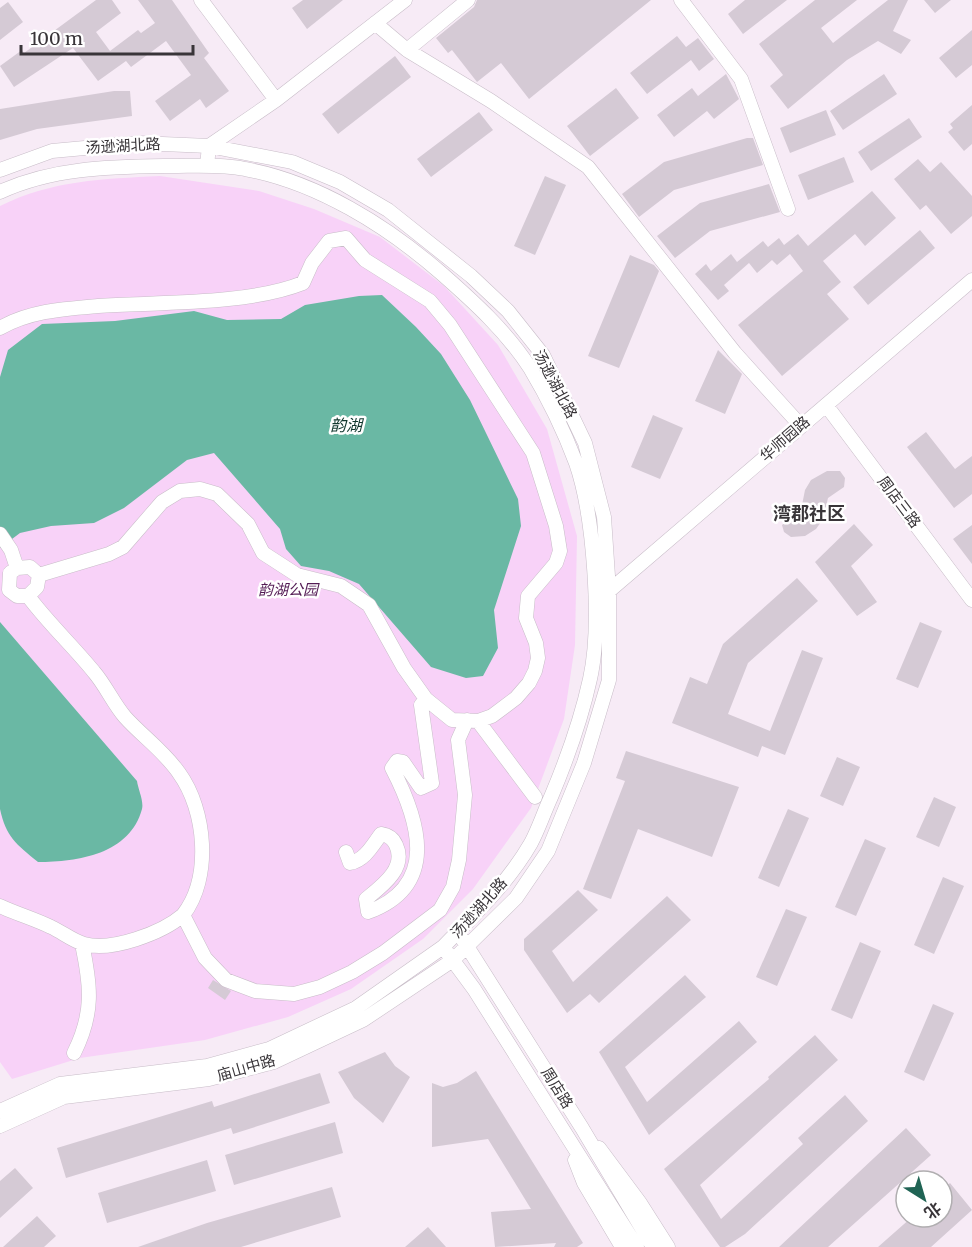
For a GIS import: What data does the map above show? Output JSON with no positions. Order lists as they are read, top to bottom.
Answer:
{
  "streets": {
    "street": [
      "汤逊湖北路",
      "华师园路",
      "周店三路",
      "庙山中路",
      "周店路"
    ]
  },
  "crossings": [
    ["汤逊湖北路", "华师园路"],
    ["汤逊湖北路", "庙山中路"],
    ["汤逊湖北路", "周店路"],
    ["华师园路", "周店三路"],
    ["庙山中路", "周店路"]
  ],
  "districts": ["湾郡社区"],
  "water": ["韵湖"],
  "parks": ["韵湖公园"],
  "scale_bar": "100 m",
  "north": "bottom right"
}
